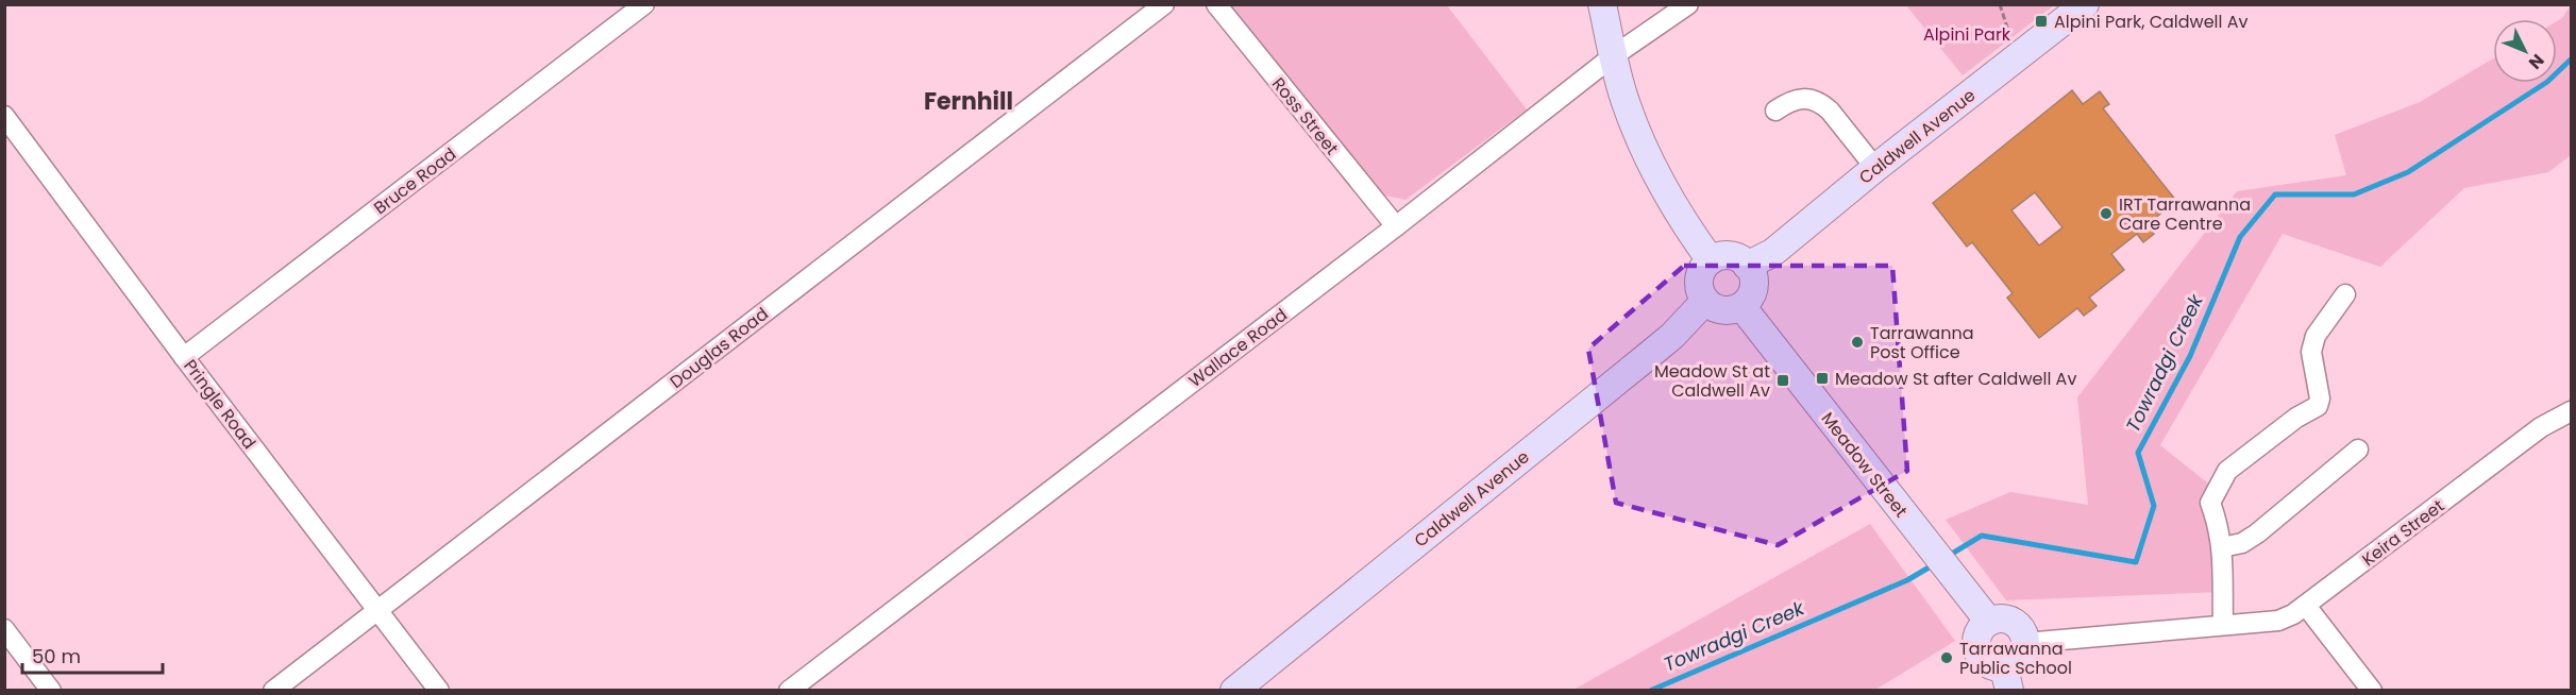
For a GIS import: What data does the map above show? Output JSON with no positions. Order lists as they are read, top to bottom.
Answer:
{
  "streets": {
    "main road": ["Caldwell Avenue", "Meadow Street"],
    "street": [
      "Ross Street",
      "Bruce Road",
      "Douglas Road",
      "Wallace Road",
      "Pringle Road",
      "Keira Street"
    ]
  },
  "crossings": [
    ["Ross Street", "Wallace Road"],
    ["Caldwell Avenue", "Meadow Street"],
    ["Bruce Road", "Pringle Road"],
    ["Douglas Road", "Pringle Road"],
    ["Meadow Street", "Keira Street"]
  ],
  "districts": ["Fernhill"],
  "water": ["Towradgi Creek"],
  "parks": ["Alpini Park"],
  "places": {
    "transit": ["Alpini Park, Caldwell Av", "Meadow St after Caldwell Av", "Meadow St at Caldwell Av"],
    "other": ["IRT Tarrawanna Care Centre", "Tarrawanna Post Office", "Tarrawanna Public School"]
  },
  "scale_bar": "50 m",
  "north": "bottom right"
}
